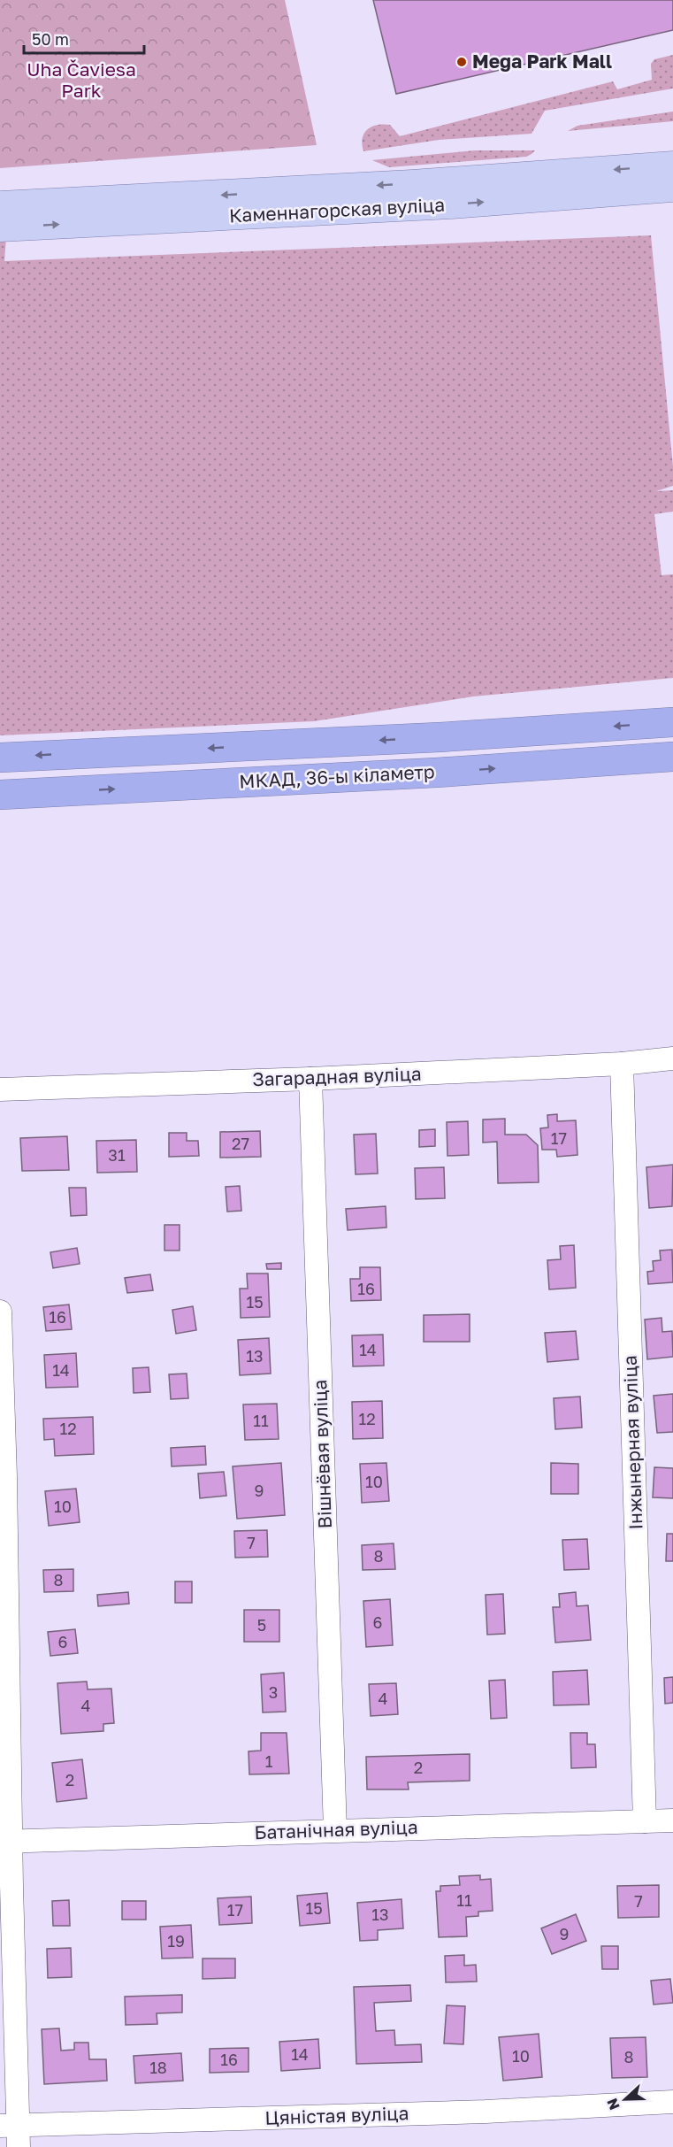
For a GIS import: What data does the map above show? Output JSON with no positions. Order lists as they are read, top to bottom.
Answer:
{
  "streets": {
    "highway": ["МКАД, 36-ы кіламетр"],
    "main road": ["Каменнагорская вуліца"],
    "street": [
      "Загарадная вуліца",
      "Інжынерная вуліца",
      "Вішнёвая вуліца",
      "Батанічная вуліца",
      "Цяністая вуліца"
    ]
  },
  "crossings": [
    ["Загарадная вуліца", "Інжынерная вуліца"],
    ["Загарадная вуліца", "Вішнёвая вуліца"],
    ["Інжынерная вуліца", "Батанічная вуліца"],
    ["Вішнёвая вуліца", "Батанічная вуліца"]
  ],
  "parks": ["Uha Čaviesa Park"],
  "places": ["Mega Park Mall"],
  "house_numbers": [
    "17",
    "27",
    "31",
    "16",
    "15",
    "16",
    "14",
    "13",
    "14",
    "12",
    "11",
    "12",
    "10",
    "9",
    "10",
    "7",
    "8",
    "8",
    "6",
    "5",
    "6",
    "3",
    "4",
    "4",
    "1",
    "2",
    "2",
    "11",
    "7",
    "15",
    "17",
    "13",
    "9",
    "19",
    "14",
    "10",
    "8",
    "16",
    "18"
  ],
  "scale_bar": "50 m",
  "north": "left"
}
